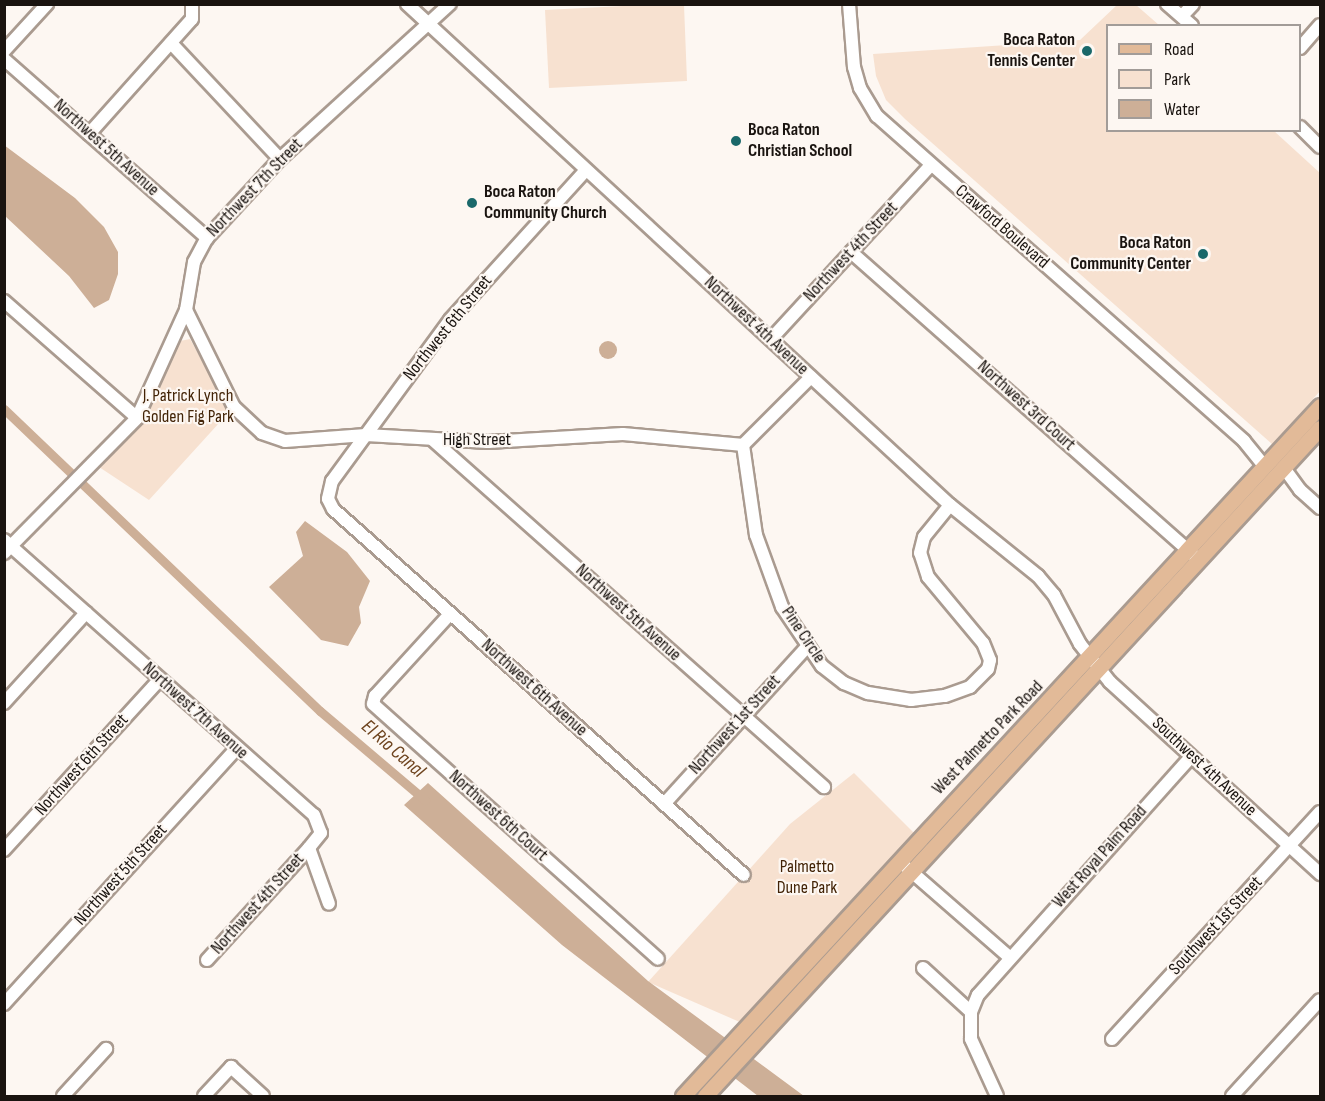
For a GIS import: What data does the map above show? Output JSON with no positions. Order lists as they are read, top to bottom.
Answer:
{
  "streets": {
    "main road": ["West Palmetto Park Road"],
    "street": [
      "Northwest 5th Avenue",
      "Northwest 7th Street",
      "Crawford Boulevard",
      "Northwest 4th Street",
      "Northwest 4th Avenue",
      "Northwest 6th Street",
      "Northwest 3rd Court",
      "High Street",
      "Pine Circle",
      "Northwest 6th Avenue",
      "Northwest 7th Avenue",
      "Northwest 1st Street",
      "Southwest 4th Avenue",
      "Northwest 6th Court",
      "West Royal Palm Road",
      "Northwest 5th Street",
      "Southwest 1st Street"
    ]
  },
  "crossings": [
    ["Northwest 5th Avenue", "Northwest 7th Street"],
    ["Northwest 5th Avenue", "High Street"],
    ["Northwest 5th Avenue", "Northwest 1st Street"],
    ["Northwest 7th Street", "Northwest 4th Avenue"],
    ["Northwest 7th Street", "High Street"],
    ["Northwest 7th Street", "Northwest 7th Avenue"],
    ["Crawford Boulevard", "Northwest 4th Street"],
    ["Crawford Boulevard", "West Palmetto Park Road"],
    ["Northwest 4th Street", "Northwest 4th Avenue"],
    ["Northwest 4th Street", "Northwest 3rd Court"],
    ["Northwest 4th Street", "Northwest 7th Avenue"],
    ["Northwest 4th Avenue", "Northwest 6th Street"],
    ["Northwest 4th Avenue", "Pine Circle"],
    ["Northwest 4th Avenue", "West Palmetto Park Road"],
    ["Northwest 4th Avenue", "Southwest 4th Avenue"],
    ["Northwest 6th Street", "High Street"],
    ["Northwest 6th Street", "Northwest 6th Avenue"],
    ["Northwest 6th Street", "Northwest 7th Avenue"],
    ["Northwest 3rd Court", "West Palmetto Park Road"],
    ["High Street", "Pine Circle"],
    ["Pine Circle", "Northwest 1st Street"],
    ["Northwest 6th Avenue", "Northwest 1st Street"],
    ["Northwest 6th Avenue", "Northwest 6th Court"],
    ["Northwest 7th Avenue", "Northwest 5th Street"],
    ["West Palmetto Park Road", "Southwest 4th Avenue"],
    ["Southwest 4th Avenue", "West Royal Palm Road"],
    ["Southwest 4th Avenue", "Southwest 1st Street"]
  ],
  "water": ["El Rio Canal"],
  "parks": ["J. Patrick Lynch Golden Fig Park", "Palmetto Dune Park"],
  "places": [
    "Boca Raton Tennis Center",
    "Boca Raton Christian School",
    "Boca Raton Community Church",
    "Boca Raton Community Center"
  ],
  "legend": ["Road", "Park", "Water"]
}
